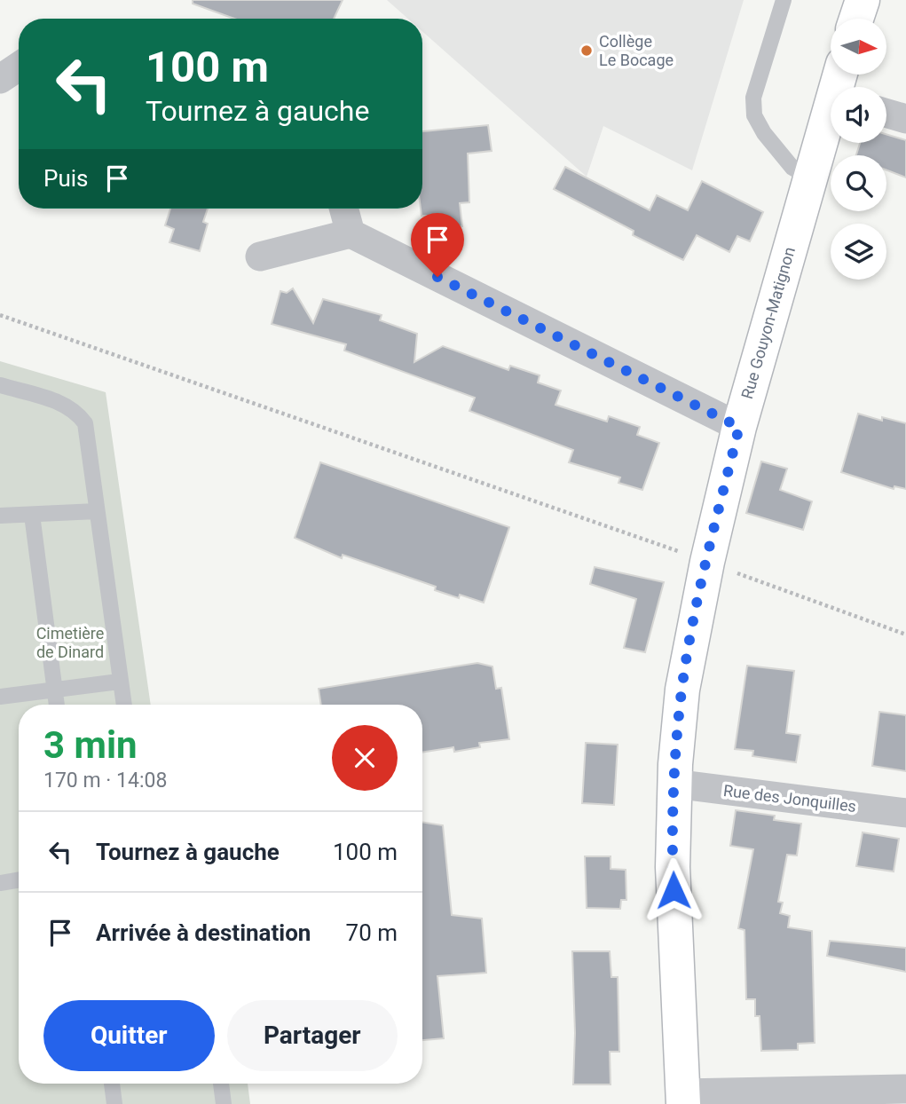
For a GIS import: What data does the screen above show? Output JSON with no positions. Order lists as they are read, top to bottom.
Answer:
{
  "streets": {
    "main road": ["Rue Gouyon-Matignon"],
    "street": ["Rue des Jonquilles"]
  },
  "crossings": [
    ["Rue Gouyon-Matignon", "Rue des Jonquilles"]
  ],
  "parks": ["Cimetière de Dinard"],
  "places": ["Collège Le Bocage"],
  "north": "right",
  "page": {
    "turn": ["100 m", "Tournez à gauche"],
    "then": "Puis",
    "heading": ["3 min", "170 m · 14:08"],
    "list": [
      {
        "name": "Tournez à gauche",
        "value": "100 m"
      },
      {
        "name": "Arrivée à destination",
        "value": "70 m"
      }
    ],
    "buttons": ["Quitter", "Partager"]
  }
}
